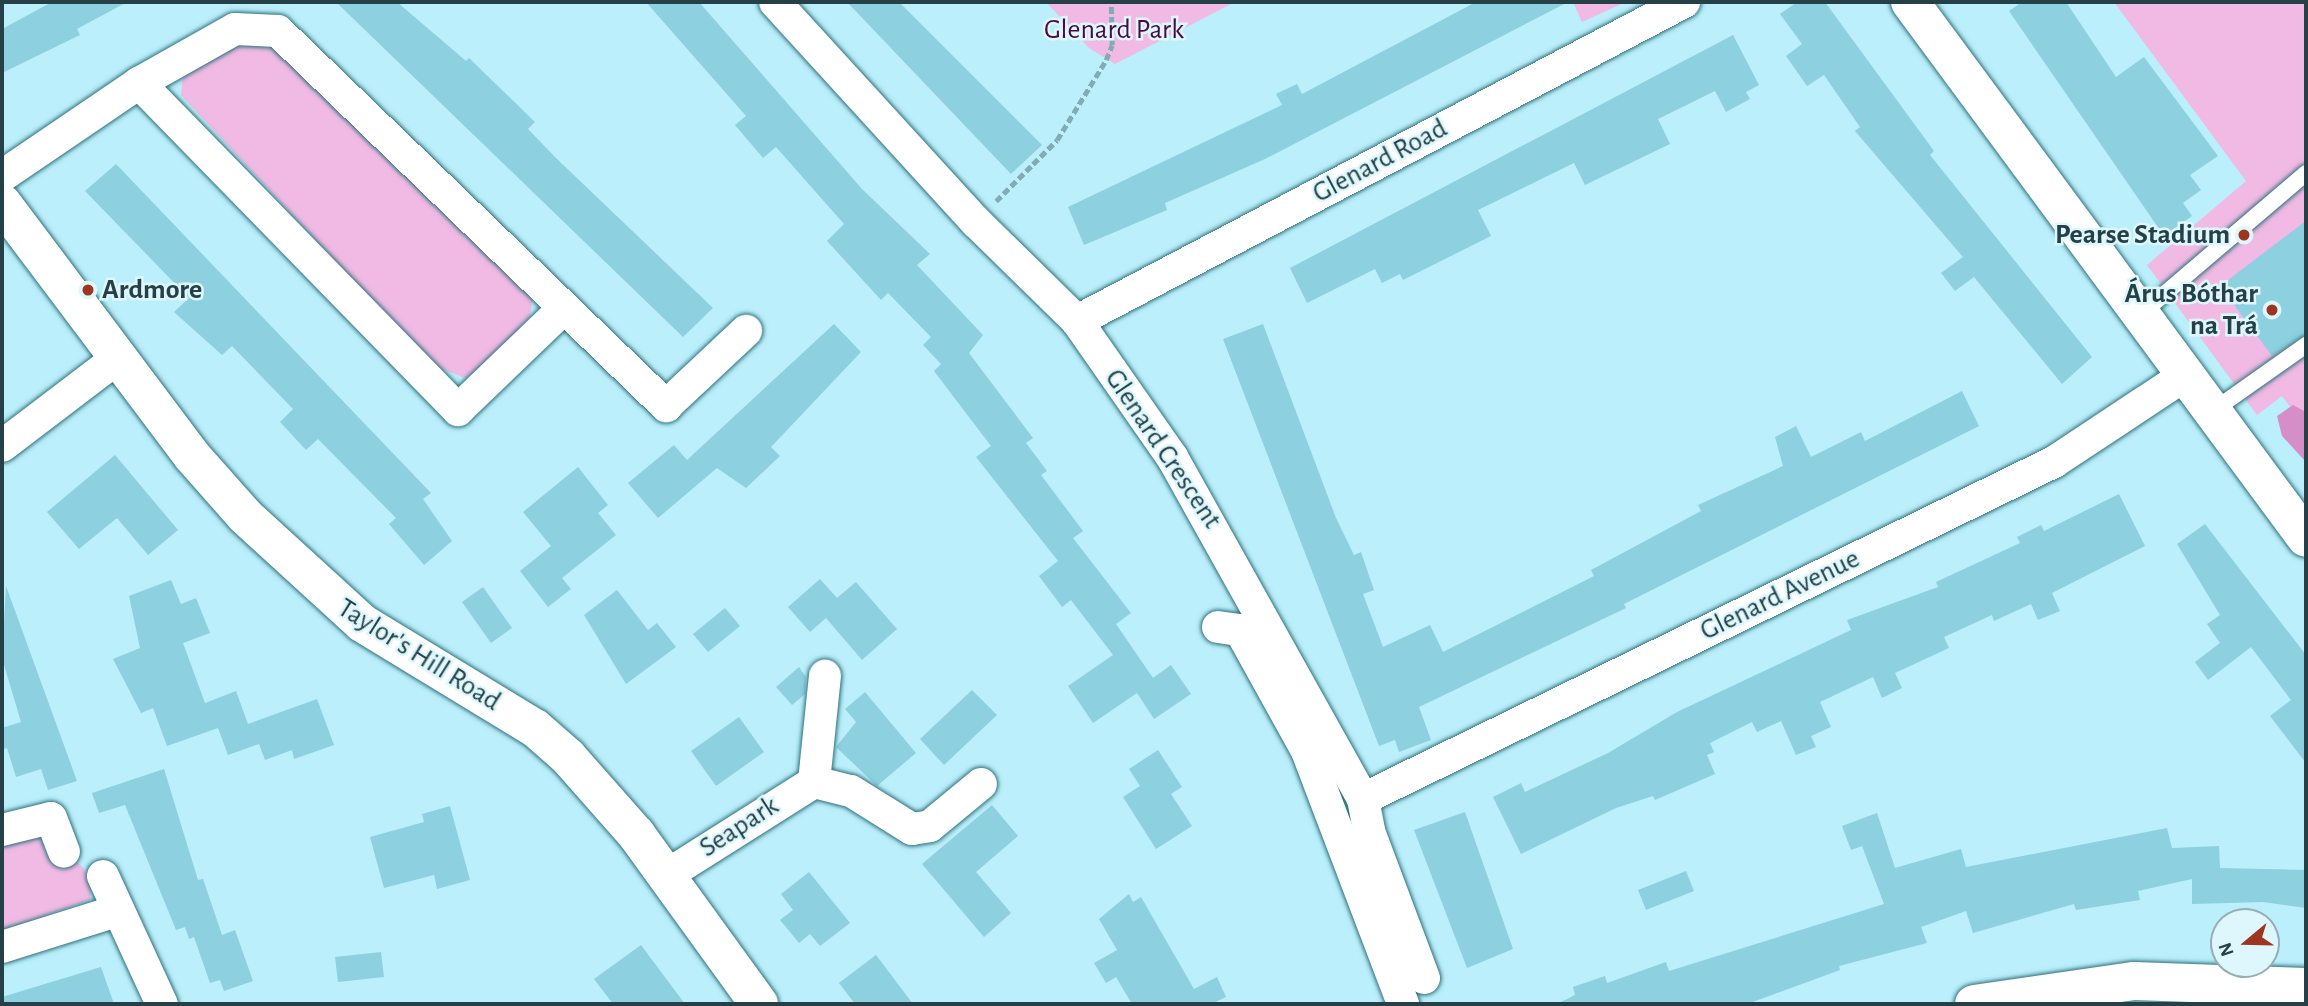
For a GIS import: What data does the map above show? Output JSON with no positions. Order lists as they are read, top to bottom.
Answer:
{
  "streets": {
    "main road": ["Taylor's Hill Road"],
    "street": [
      "Glenard Road",
      "Glenard Crescent",
      "Glenard Avenue",
      "Seapark"
    ]
  },
  "crossings": [
    ["Glenard Road", "Glenard Crescent"],
    ["Glenard Crescent", "Glenard Avenue"],
    ["Taylor's Hill Road", "Seapark"]
  ],
  "parks": ["Glenard Park"],
  "places": ["Pearse Stadium", "Ardmore", "Árus Bóthar na Trá"],
  "north": "left"
}
